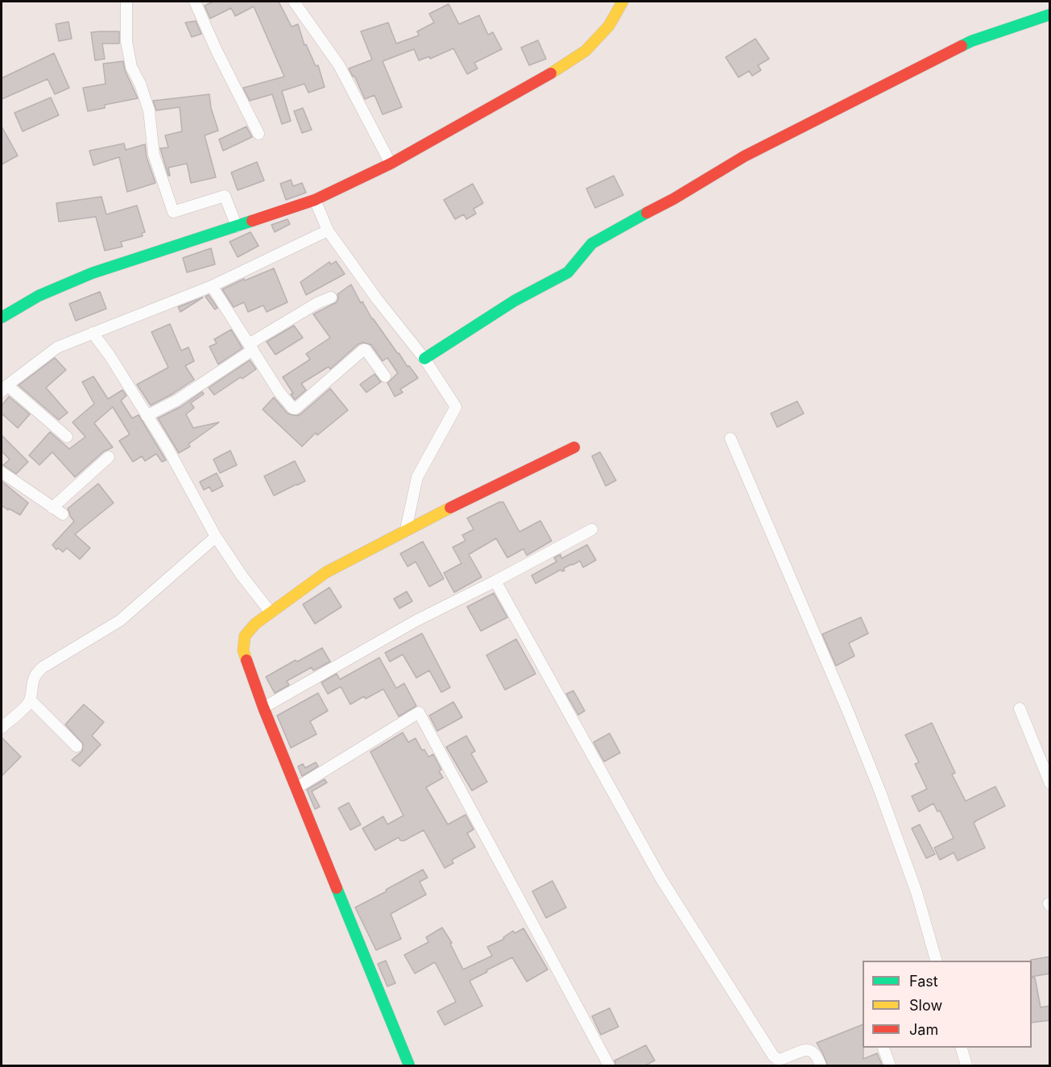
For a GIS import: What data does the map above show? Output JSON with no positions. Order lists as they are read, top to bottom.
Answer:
{
  "legend": ["Fast", "Slow", "Jam"]
}
